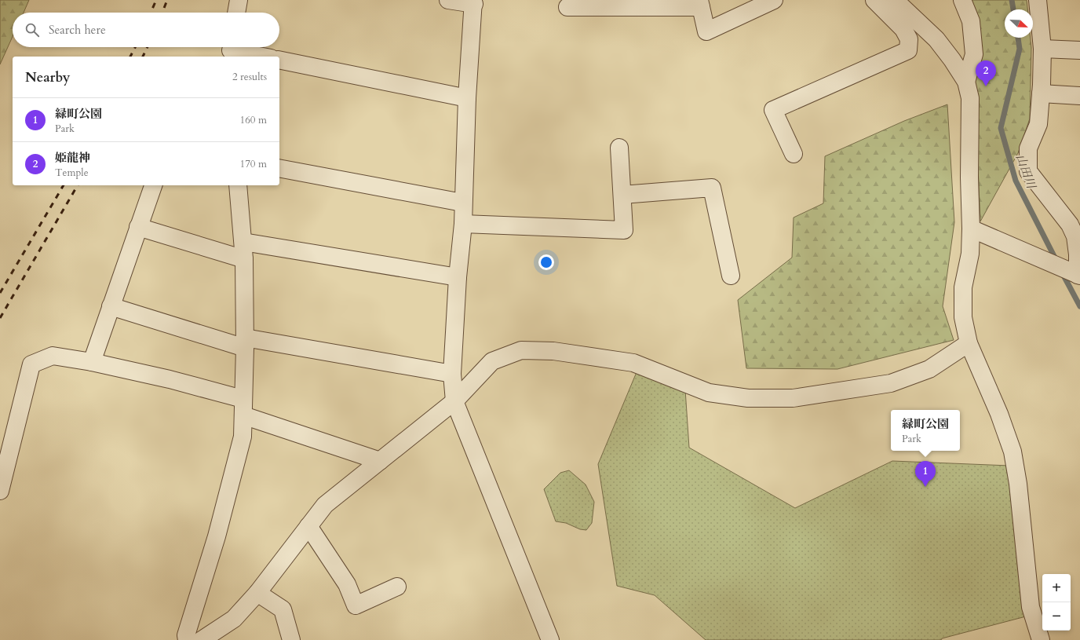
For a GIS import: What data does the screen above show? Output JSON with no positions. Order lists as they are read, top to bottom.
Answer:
{
  "water": ["山田川"],
  "north": "bottom right",
  "page": {
    "search": "Search here",
    "heading": ["Nearby", "2 results"],
    "pins": ["2", "1"],
    "list": [
      {
        "mark": "1",
        "name": "緑町公園",
        "note": "Park",
        "value": "160 m"
      },
      {
        "mark": "2",
        "name": "姫龍神",
        "note": "Temple",
        "value": "170 m"
      }
    ],
    "popup": ["緑町公園", "Park"],
    "map_buttons": ["+", "−"]
  }
}
